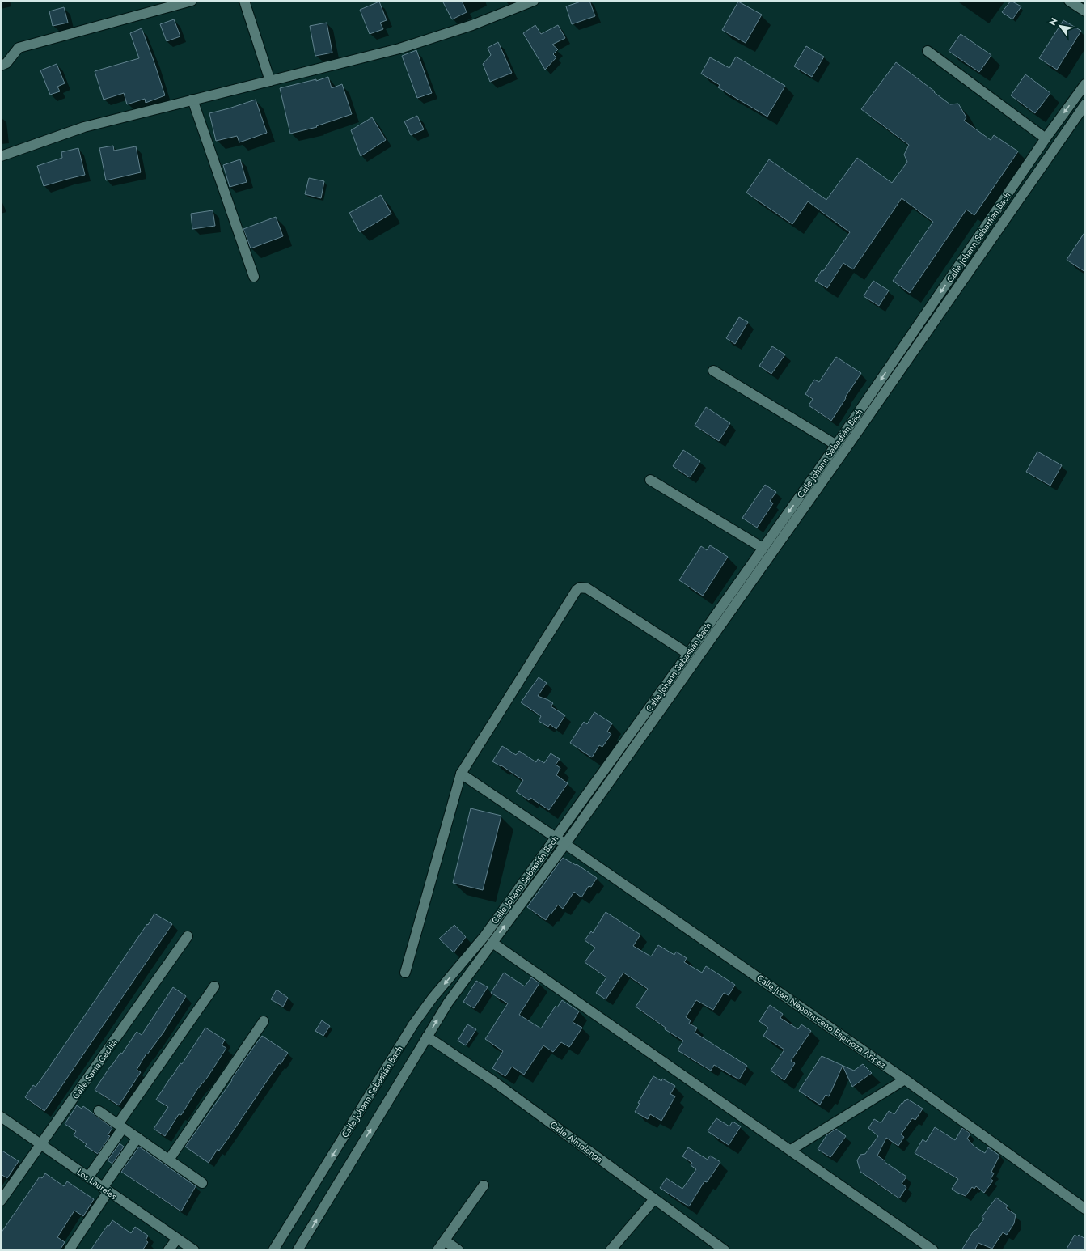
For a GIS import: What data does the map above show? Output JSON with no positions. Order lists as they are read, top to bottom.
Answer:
{
  "streets": {
    "street": [
      "Calle Johann Sebastián Bach",
      "Calle Juan Nepomuceno Espinoza Aripez",
      "Calle Santa Cecilia",
      "Calle Almolonga",
      "Los Laureles"
    ]
  },
  "crossings": [
    ["Calle Johann Sebastián Bach", "Calle Juan Nepomuceno Espinoza Aripez"],
    ["Calle Johann Sebastián Bach", "Calle Almolonga"],
    ["Calle Santa Cecilia", "Los Laureles"]
  ],
  "north": "top left"
}
